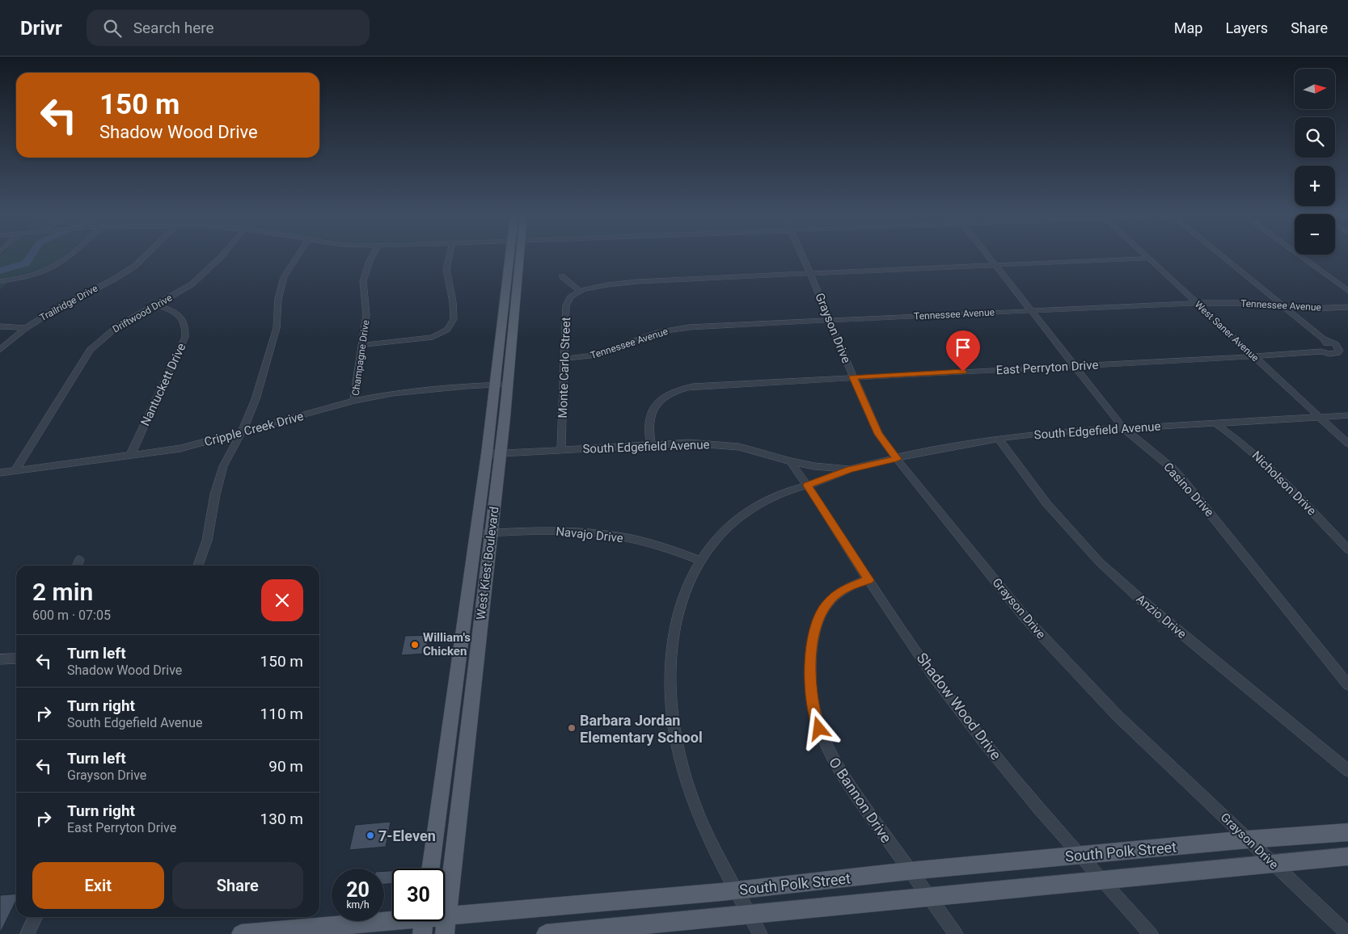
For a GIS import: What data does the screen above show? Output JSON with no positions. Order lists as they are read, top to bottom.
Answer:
{
  "streets": {
    "main road": ["West Kiest Boulevard", "South Polk Street"],
    "street": [
      "Trailridge Drive",
      "Tennessee Avenue",
      "Driftwood Drive",
      "Grayson Drive",
      "West Saner Avenue",
      "Champagne Drive",
      "Monte Carlo Street",
      "East Perryton Drive",
      "Nantuckett Drive",
      "Cripple Creek Drive",
      "South Edgefield Avenue",
      "Nicholson Drive",
      "Casino Drive",
      "Navajo Drive",
      "Anzio Drive",
      "Shadow Wood Drive",
      "O Bannon Drive"
    ]
  },
  "crossings": [
    ["Tennessee Avenue", "Grayson Drive"],
    ["Tennessee Avenue", "West Saner Avenue"],
    ["Tennessee Avenue", "Monte Carlo Street"],
    ["Tennessee Avenue", "Casino Drive"],
    ["Driftwood Drive", "Nantuckett Drive"],
    ["Driftwood Drive", "Cripple Creek Drive"],
    ["Grayson Drive", "East Perryton Drive"],
    ["Grayson Drive", "South Edgefield Avenue"],
    ["Grayson Drive", "South Polk Street"],
    ["West Saner Avenue", "East Perryton Drive"],
    ["West Saner Avenue", "South Edgefield Avenue"],
    ["Champagne Drive", "Cripple Creek Drive"],
    ["Monte Carlo Street", "South Edgefield Avenue"],
    ["East Perryton Drive", "South Edgefield Avenue"],
    ["East Perryton Drive", "Casino Drive"],
    ["Nantuckett Drive", "Cripple Creek Drive"],
    ["Cripple Creek Drive", "West Kiest Boulevard"],
    ["South Edgefield Avenue", "Nicholson Drive"],
    ["South Edgefield Avenue", "Casino Drive"],
    ["South Edgefield Avenue", "Navajo Drive"],
    ["South Edgefield Avenue", "West Kiest Boulevard"],
    ["South Edgefield Avenue", "Anzio Drive"],
    ["South Edgefield Avenue", "Shadow Wood Drive"],
    ["South Edgefield Avenue", "South Polk Street"],
    ["Navajo Drive", "West Kiest Boulevard"],
    ["West Kiest Boulevard", "South Polk Street"],
    ["Shadow Wood Drive", "O Bannon Drive"],
    ["Shadow Wood Drive", "South Polk Street"],
    ["O Bannon Drive", "South Polk Street"]
  ],
  "places": ["William's Chicken", "Barbara Jordan Elementary School", "7-Eleven"],
  "north": "right",
  "page": {
    "header": "Drivr",
    "search": "Search here",
    "nav": ["Map", "Layers", "Share"],
    "map_buttons": ["+", "−"],
    "turn": ["150 m", "Shadow Wood Drive"],
    "heading": ["2 min", "600 m · 07:05"],
    "list": [
      {
        "name": "Turn left",
        "note": "Shadow Wood Drive",
        "value": "150 m"
      },
      {
        "name": "Turn right",
        "note": "South Edgefield Avenue",
        "value": "110 m"
      },
      {
        "name": "Turn left",
        "note": "Grayson Drive",
        "value": "90 m"
      },
      {
        "name": "Turn right",
        "note": "East Perryton Drive",
        "value": "130 m"
      }
    ],
    "buttons": ["Exit", "Share"],
    "speed": "20 km/h",
    "limit": "30"
  }
}
